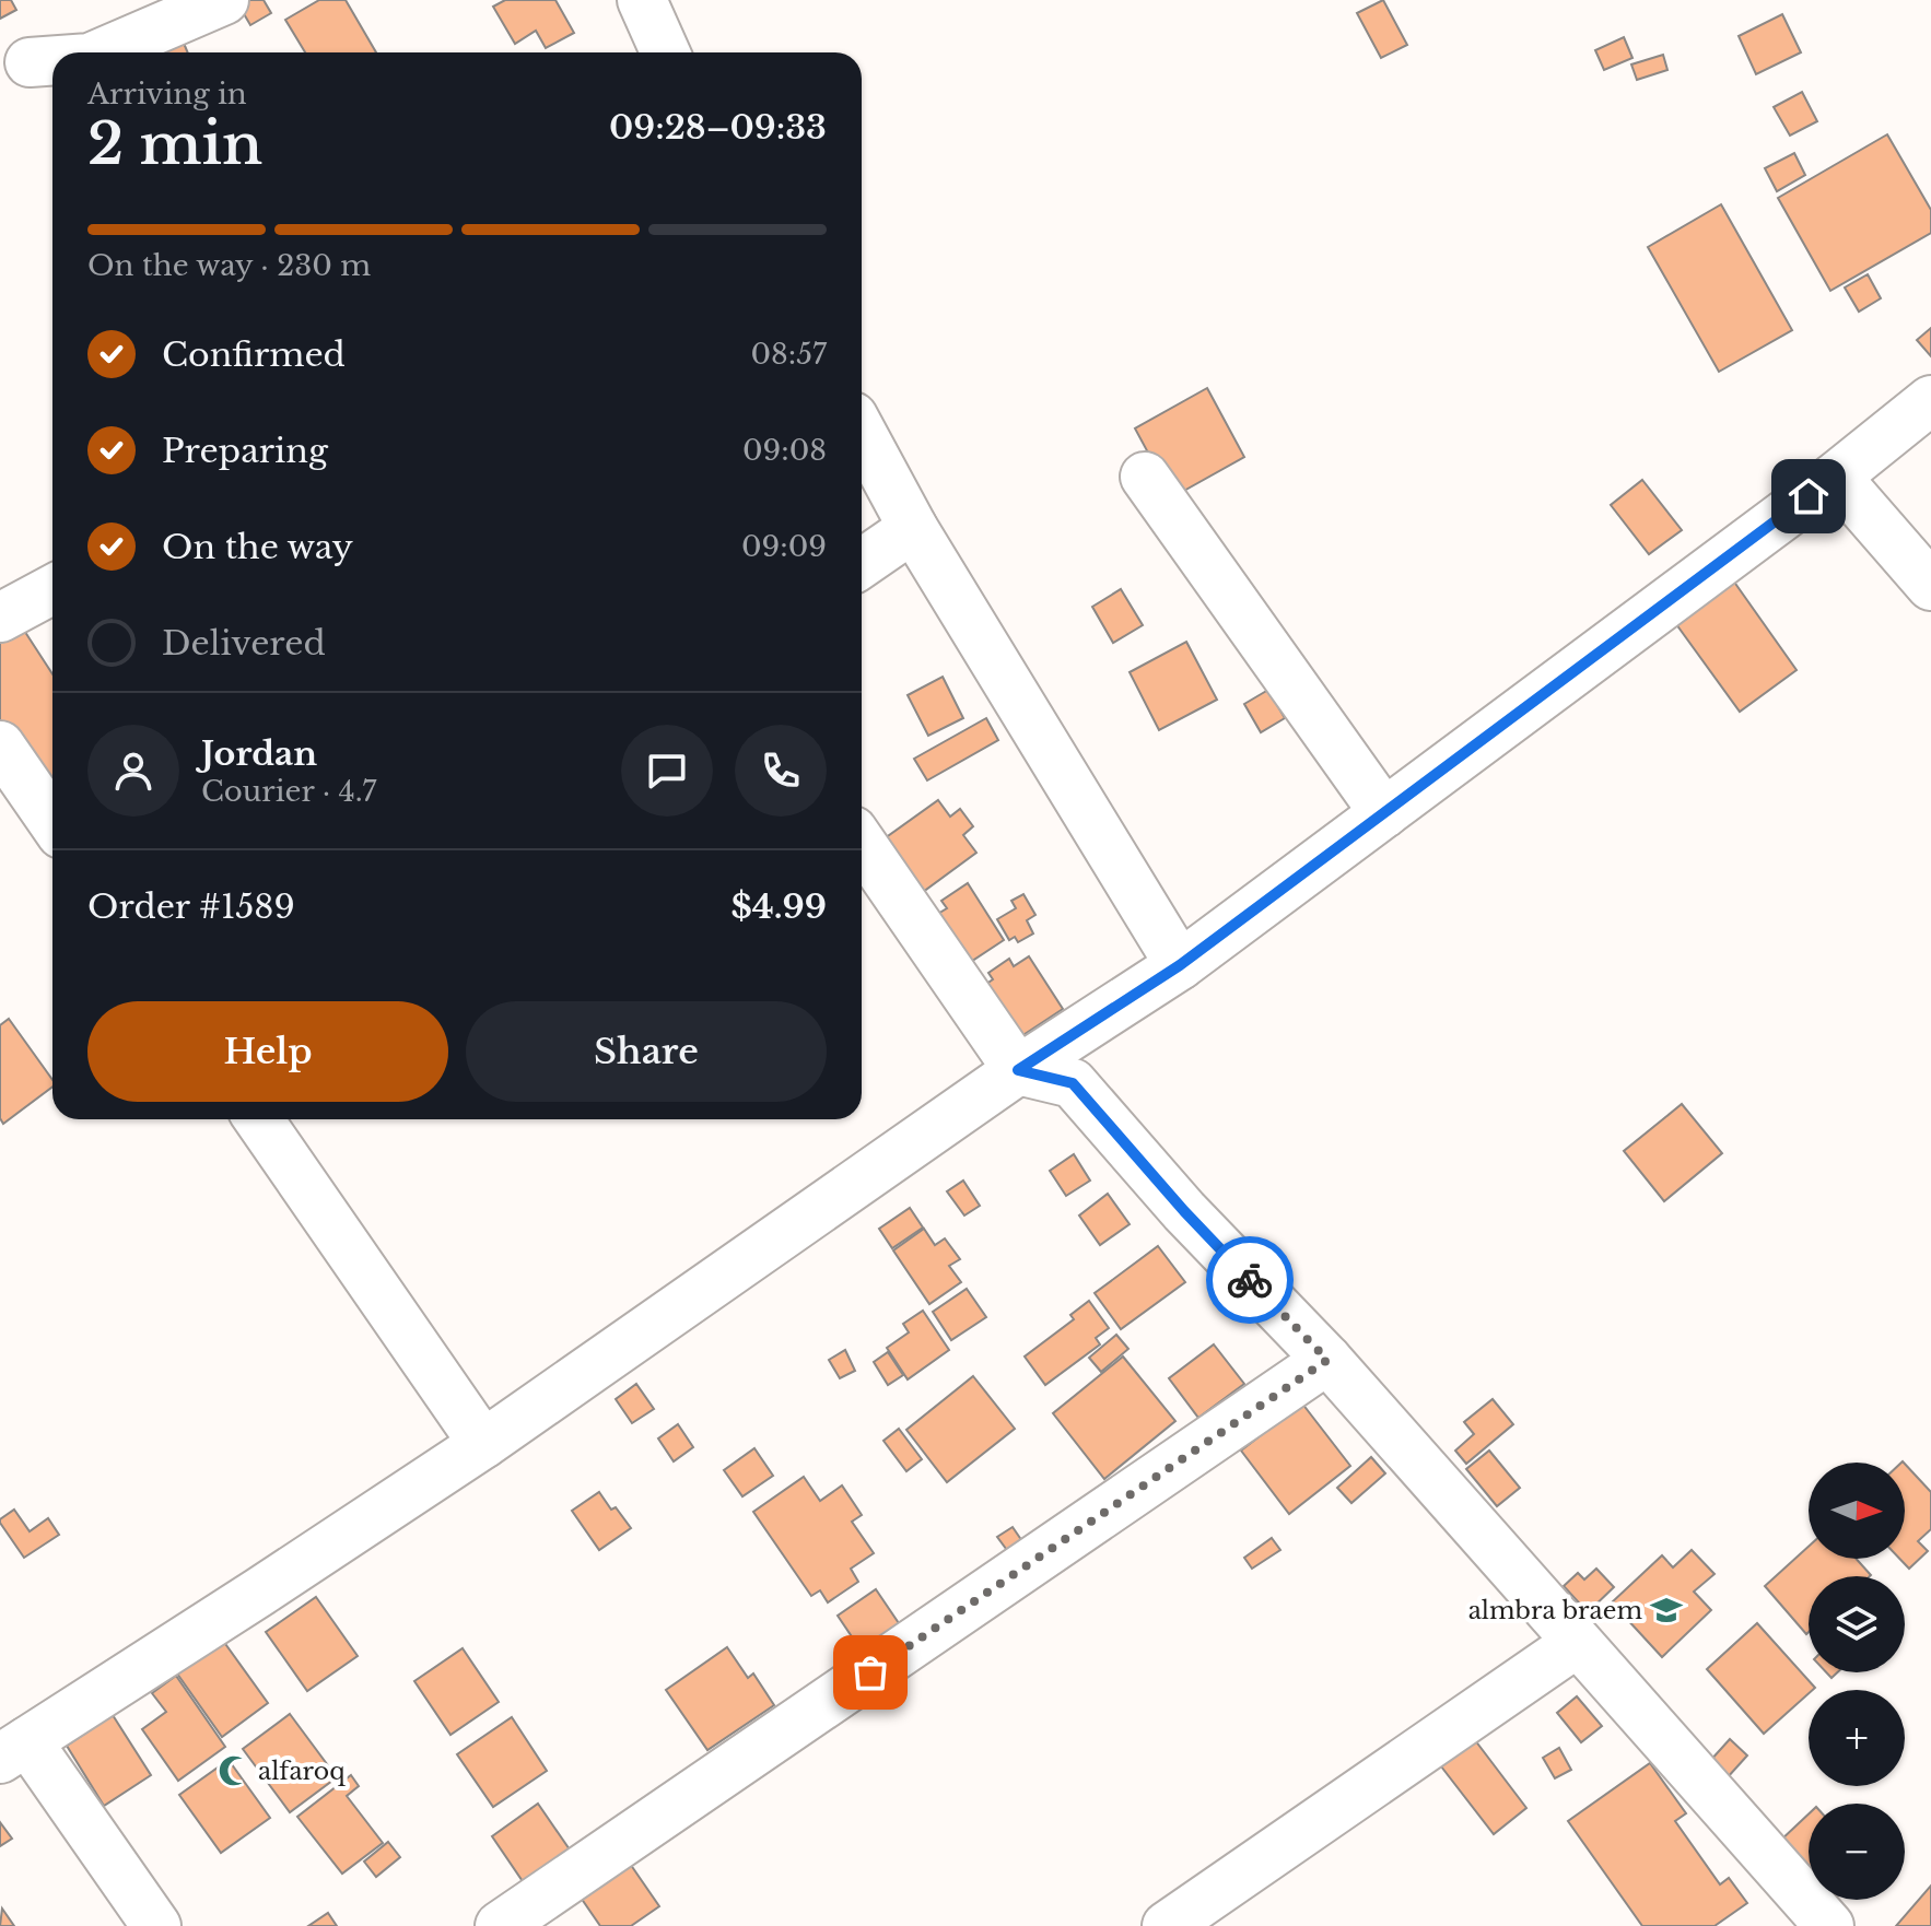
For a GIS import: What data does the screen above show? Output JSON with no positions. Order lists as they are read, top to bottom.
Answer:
{
  "places": {
    "school or university": ["almbra braem"],
    "mosque": ["alfaroq"]
  },
  "north": "right",
  "page": {
    "heading": ["2 min", "Arriving in", "09:28–09:33"],
    "panel": [
      "Jordan",
      "Courier · 4.7",
      "Order #1589",
      "$4.99"
    ],
    "bar": "On the way · 230 m",
    "list": [
      ["Confirmed", "08:57"],
      ["Preparing", "09:08"],
      ["On the way", "09:09"],
      "Delivered"
    ],
    "buttons": ["Help", "Share"],
    "map_buttons": ["+", "−"]
  }
}
